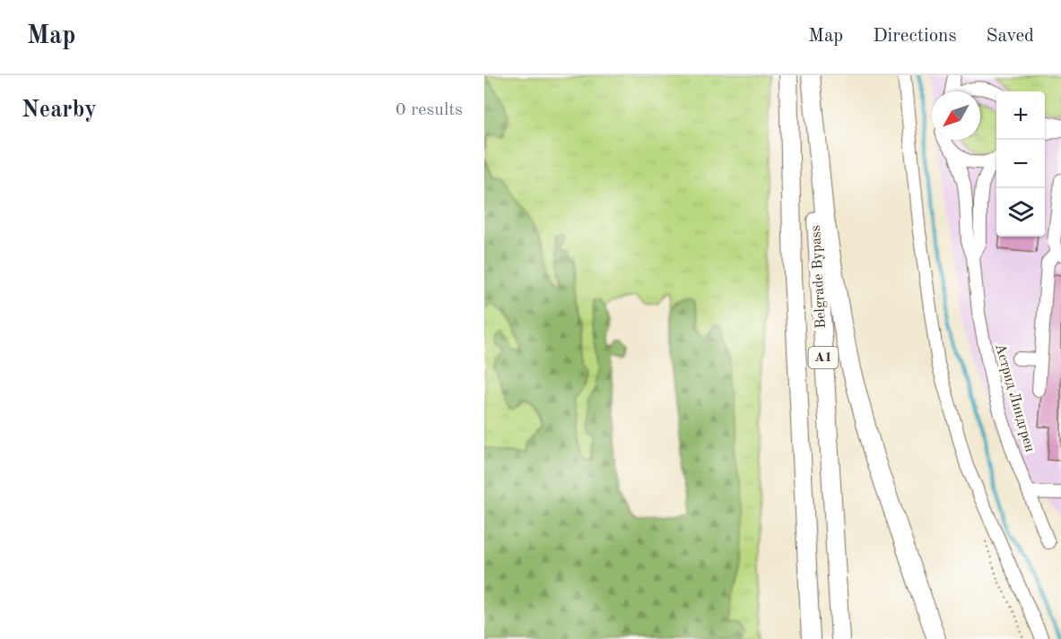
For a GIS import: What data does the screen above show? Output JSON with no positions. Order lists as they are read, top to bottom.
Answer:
{
  "streets": {
    "highway": ["Belgrade Bypass", "A1"],
    "street": ["Астрид Линдгрен"]
  },
  "north": "bottom left",
  "page": {
    "header": "Map",
    "nav": ["Map", "Directions", "Saved"],
    "heading": ["Nearby", "0 results"],
    "map_buttons": ["+", "−"]
  }
}
